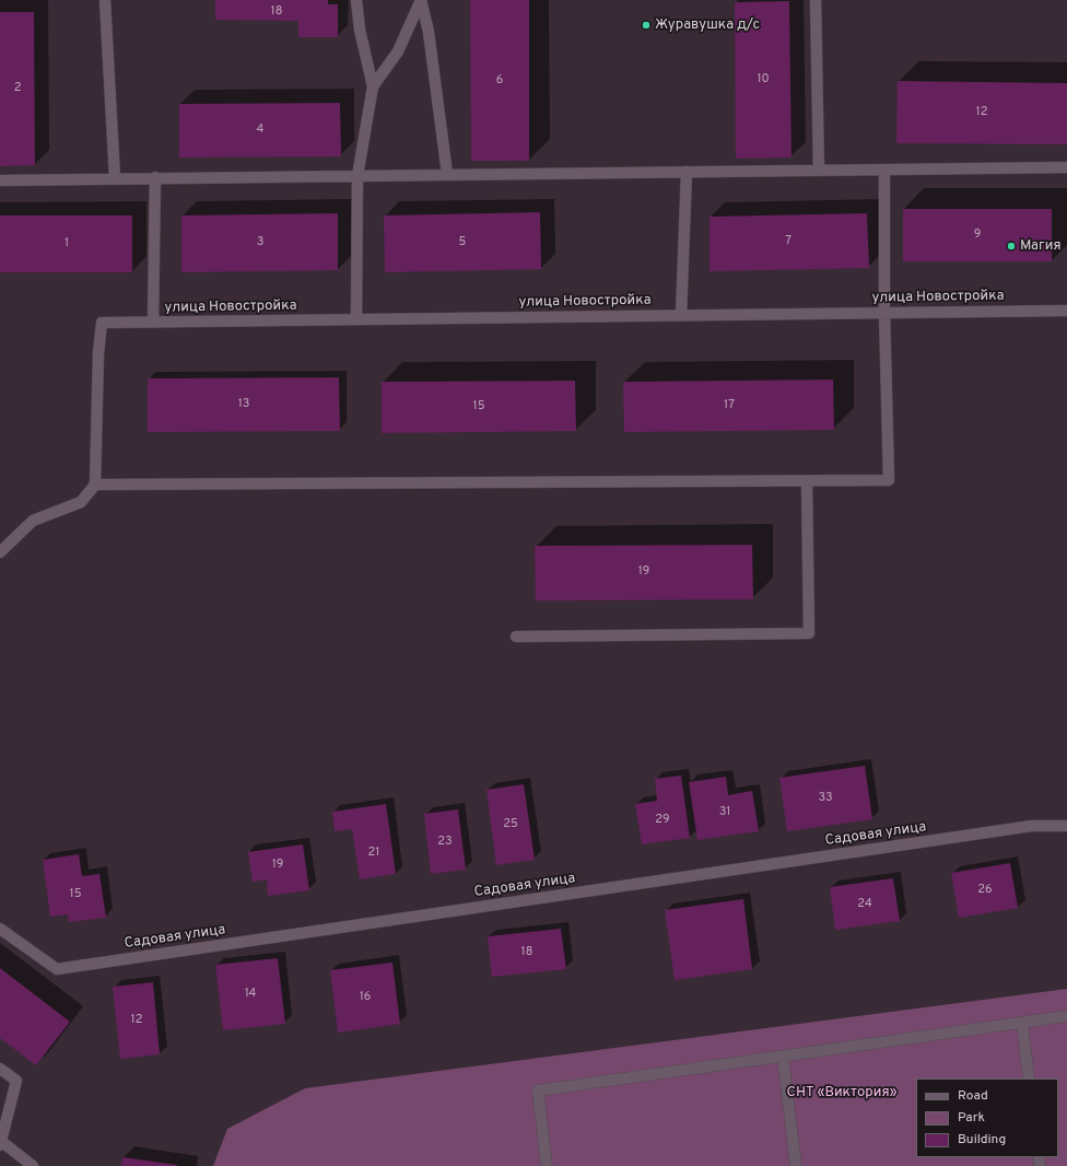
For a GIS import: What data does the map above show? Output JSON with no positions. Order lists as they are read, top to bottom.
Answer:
{
  "streets": {
    "street": ["улица Новостройка", "Садовая улица"]
  },
  "parks": ["СНТ «Виктория»"],
  "places": ["Журавушка д/с", "Магия"],
  "house_numbers": [
    "18",
    "10",
    "6",
    "2",
    "12",
    "4",
    "9",
    "7",
    "3",
    "5",
    "1",
    "13",
    "17",
    "15",
    "19",
    "33",
    "31",
    "29",
    "25",
    "23",
    "21",
    "19",
    "26",
    "15",
    "24",
    "18",
    "14",
    "16",
    "12"
  ],
  "legend": ["Road", "Park", "Building"]
}
